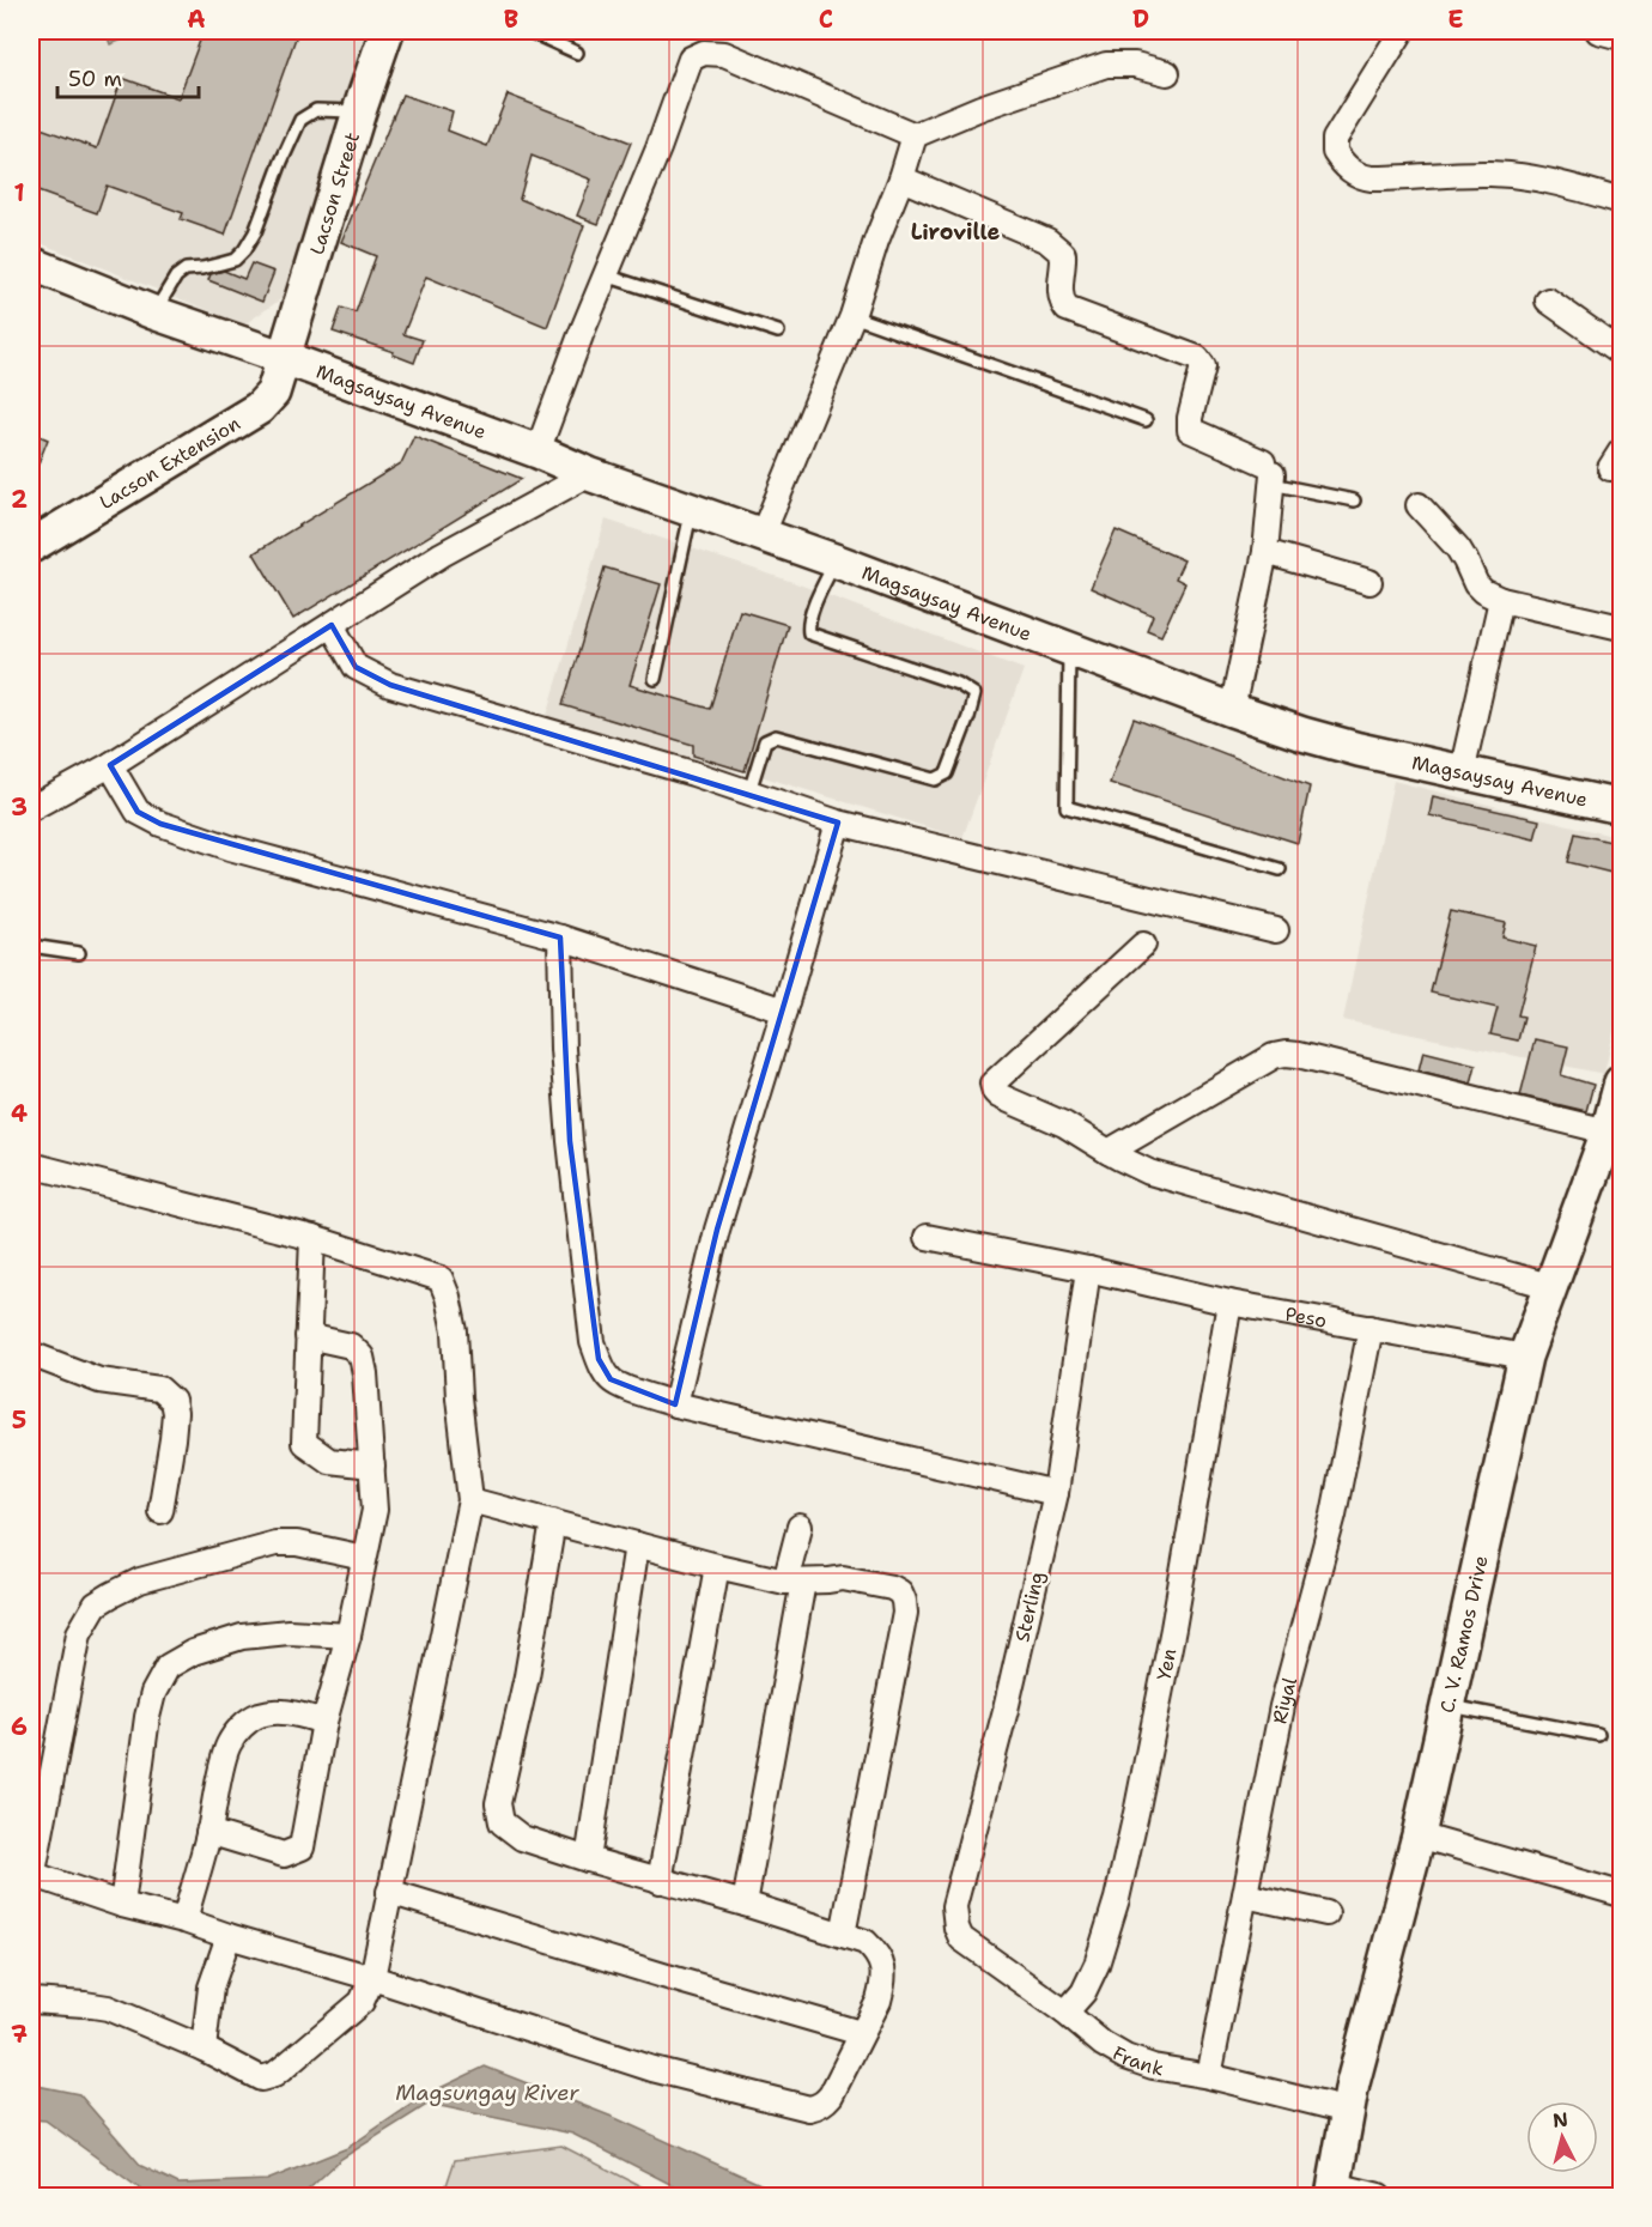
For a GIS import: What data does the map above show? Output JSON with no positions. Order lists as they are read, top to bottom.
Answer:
{
  "streets": {
    "street": [
      "Lacson Street",
      "Magsaysay Avenue",
      "Lacson Extension",
      "Peso",
      "Sterling",
      "C. V. Ramos Drive",
      "Yen",
      "Riyal",
      "Frank"
    ]
  },
  "crossings": [
    ["Lacson Street", "Magsaysay Avenue"],
    ["Lacson Street", "Lacson Extension"],
    ["Magsaysay Avenue", "Lacson Extension"],
    ["Peso", "Sterling"],
    ["Peso", "C. V. Ramos Drive"],
    ["Peso", "Yen"],
    ["Peso", "Riyal"],
    ["Sterling", "Frank"],
    ["C. V. Ramos Drive", "Frank"],
    ["Yen", "Frank"],
    ["Riyal", "Frank"]
  ],
  "districts": ["Liroville"],
  "water": ["Magsungay River"],
  "scale_bar": "50 m",
  "north": "top",
  "grid": {
    "columns": [
      "A",
      "B",
      "C",
      "D",
      "E"
    ],
    "rows": [
      "1",
      "2",
      "3",
      "4",
      "5",
      "6",
      "7"
    ]
  }
}
